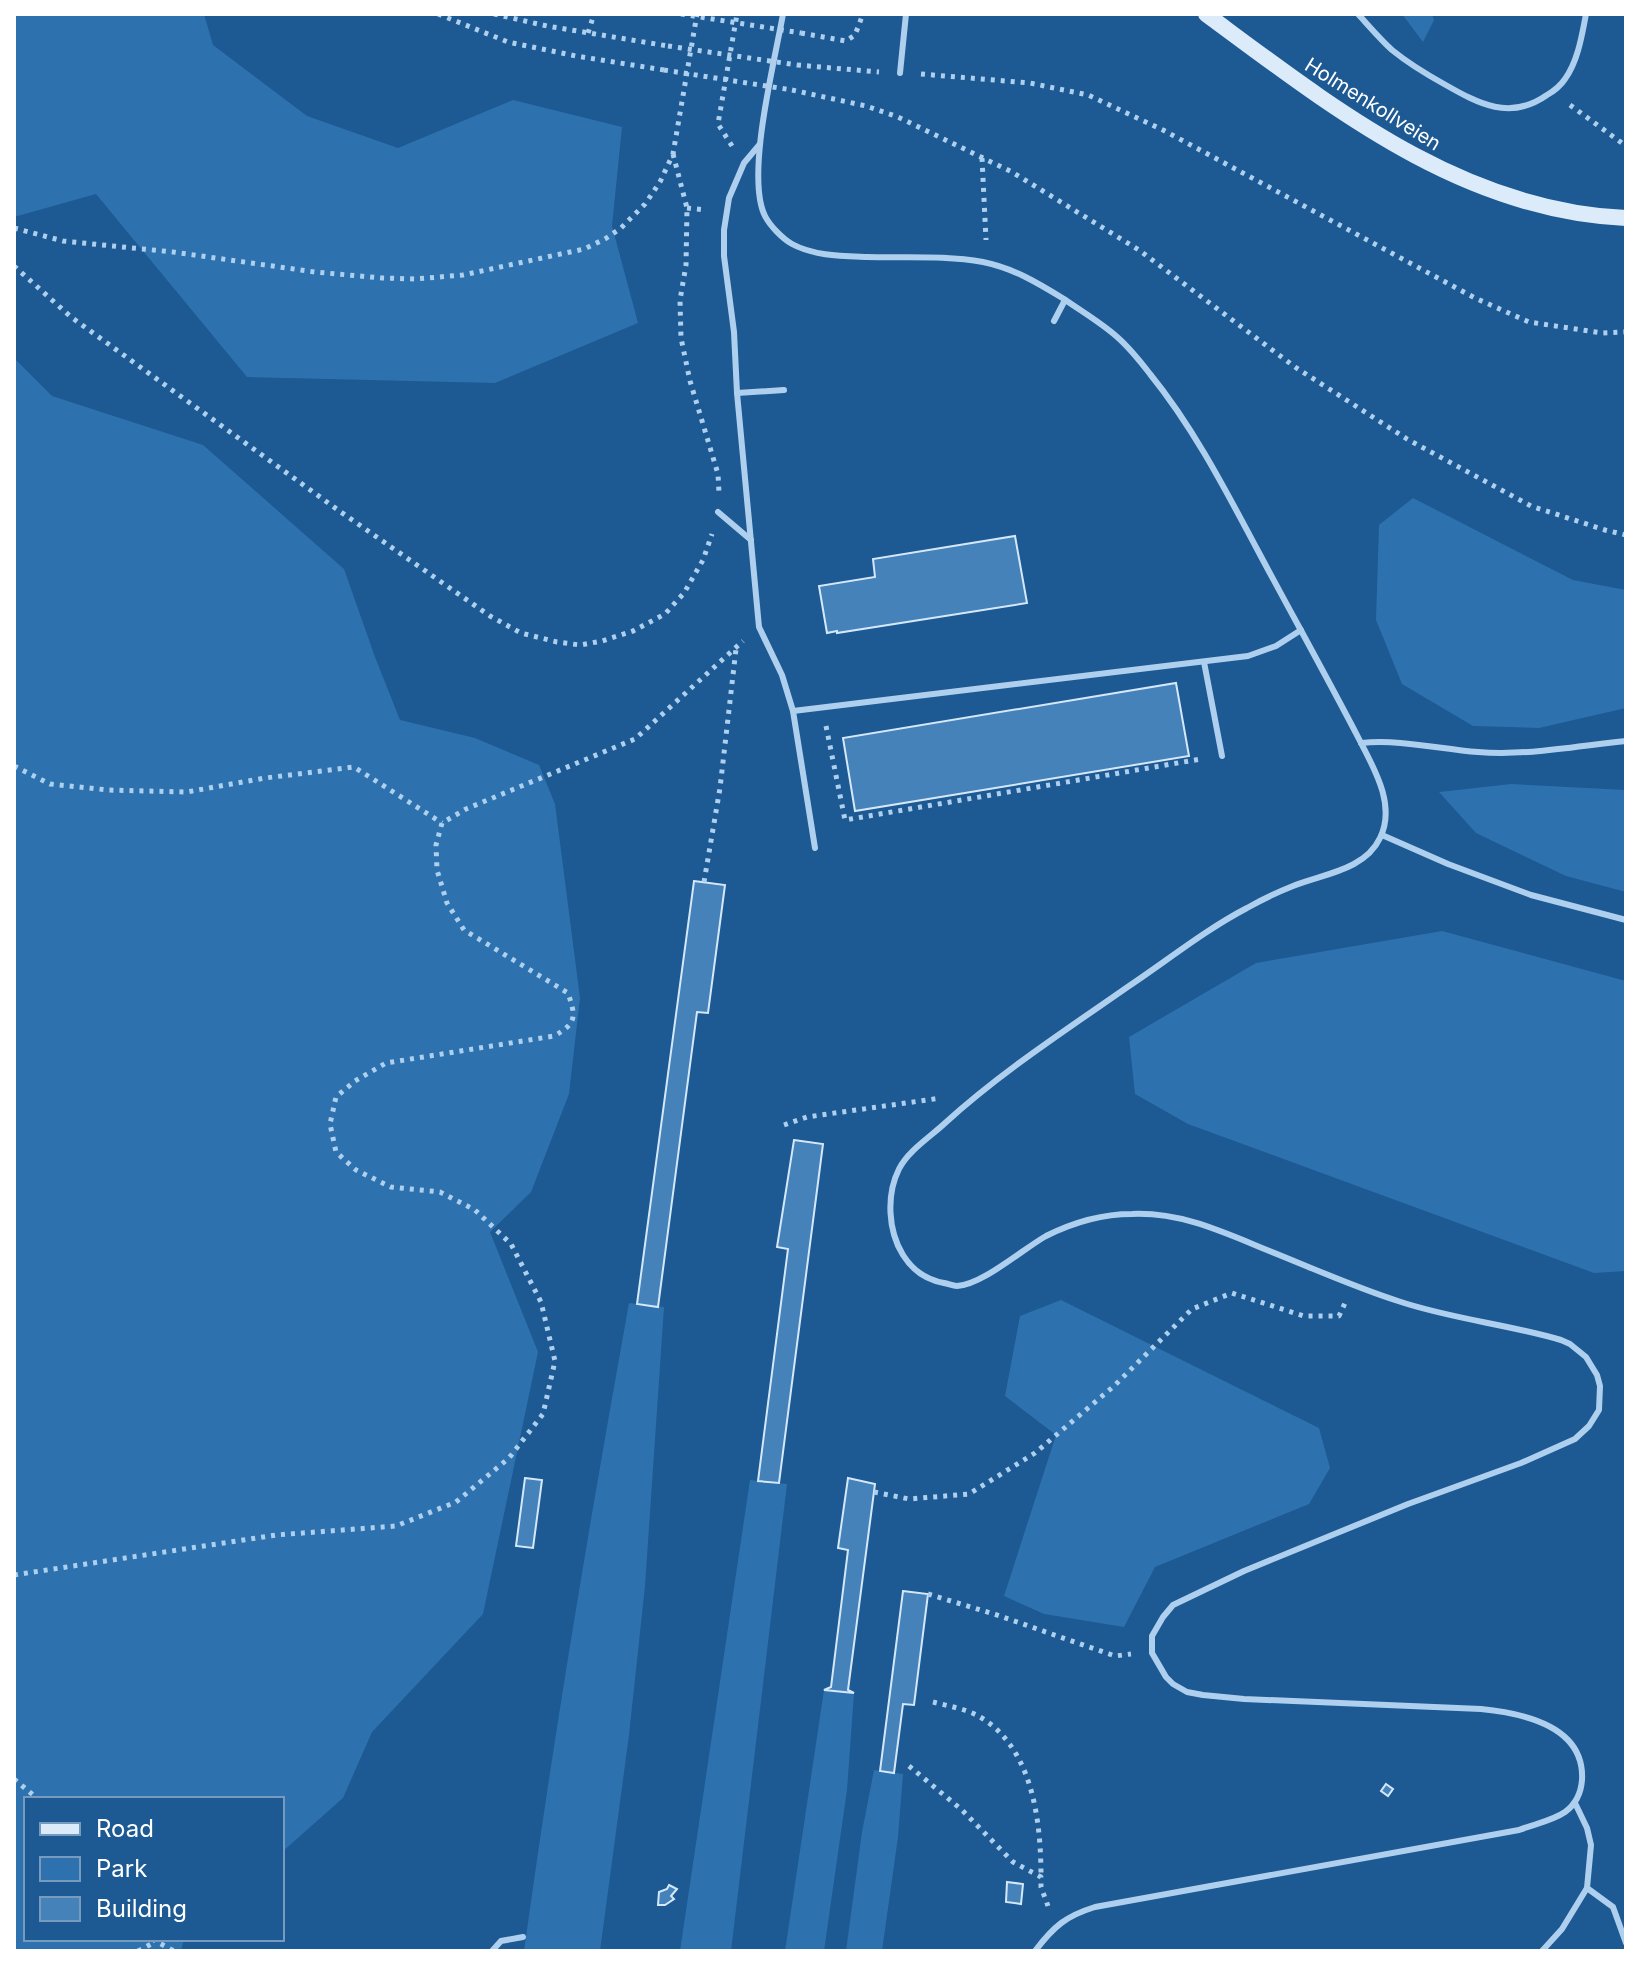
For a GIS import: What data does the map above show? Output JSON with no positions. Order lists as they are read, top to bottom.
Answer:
{
  "streets": {
    "main road": ["Holmenkollveien"]
  },
  "legend": ["Road", "Park", "Building"]
}
